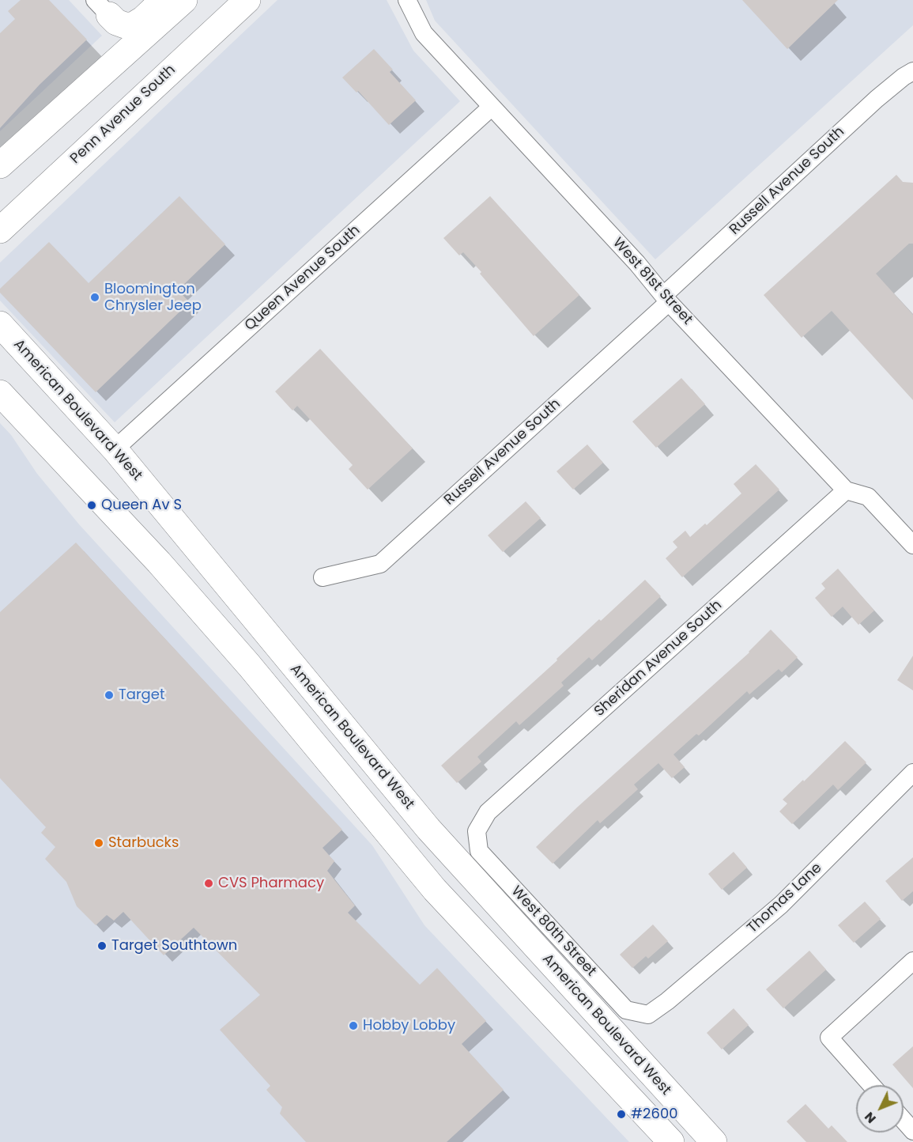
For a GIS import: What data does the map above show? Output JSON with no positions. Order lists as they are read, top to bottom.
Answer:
{
  "streets": {
    "main road": ["Penn Avenue South", "American Boulevard West"],
    "street": [
      "Russell Avenue South",
      "Queen Avenue South",
      "West 81st Street",
      "Sheridan Avenue South",
      "Thomas Lane",
      "West 80th Street"
    ]
  },
  "crossings": [
    ["Russell Avenue South", "West 81st Street"],
    ["Queen Avenue South", "West 81st Street"],
    ["Queen Avenue South", "American Boulevard West"],
    ["West 81st Street", "Sheridan Avenue South"],
    ["Sheridan Avenue South", "West 80th Street"],
    ["Thomas Lane", "West 80th Street"]
  ],
  "places": [
    "Bloomington Chrysler Jeep",
    "Queen Av S",
    "Target",
    "Starbucks",
    "CVS Pharmacy",
    "Target Southtown",
    "Hobby Lobby",
    "#2600"
  ],
  "north": "bottom left"
}
